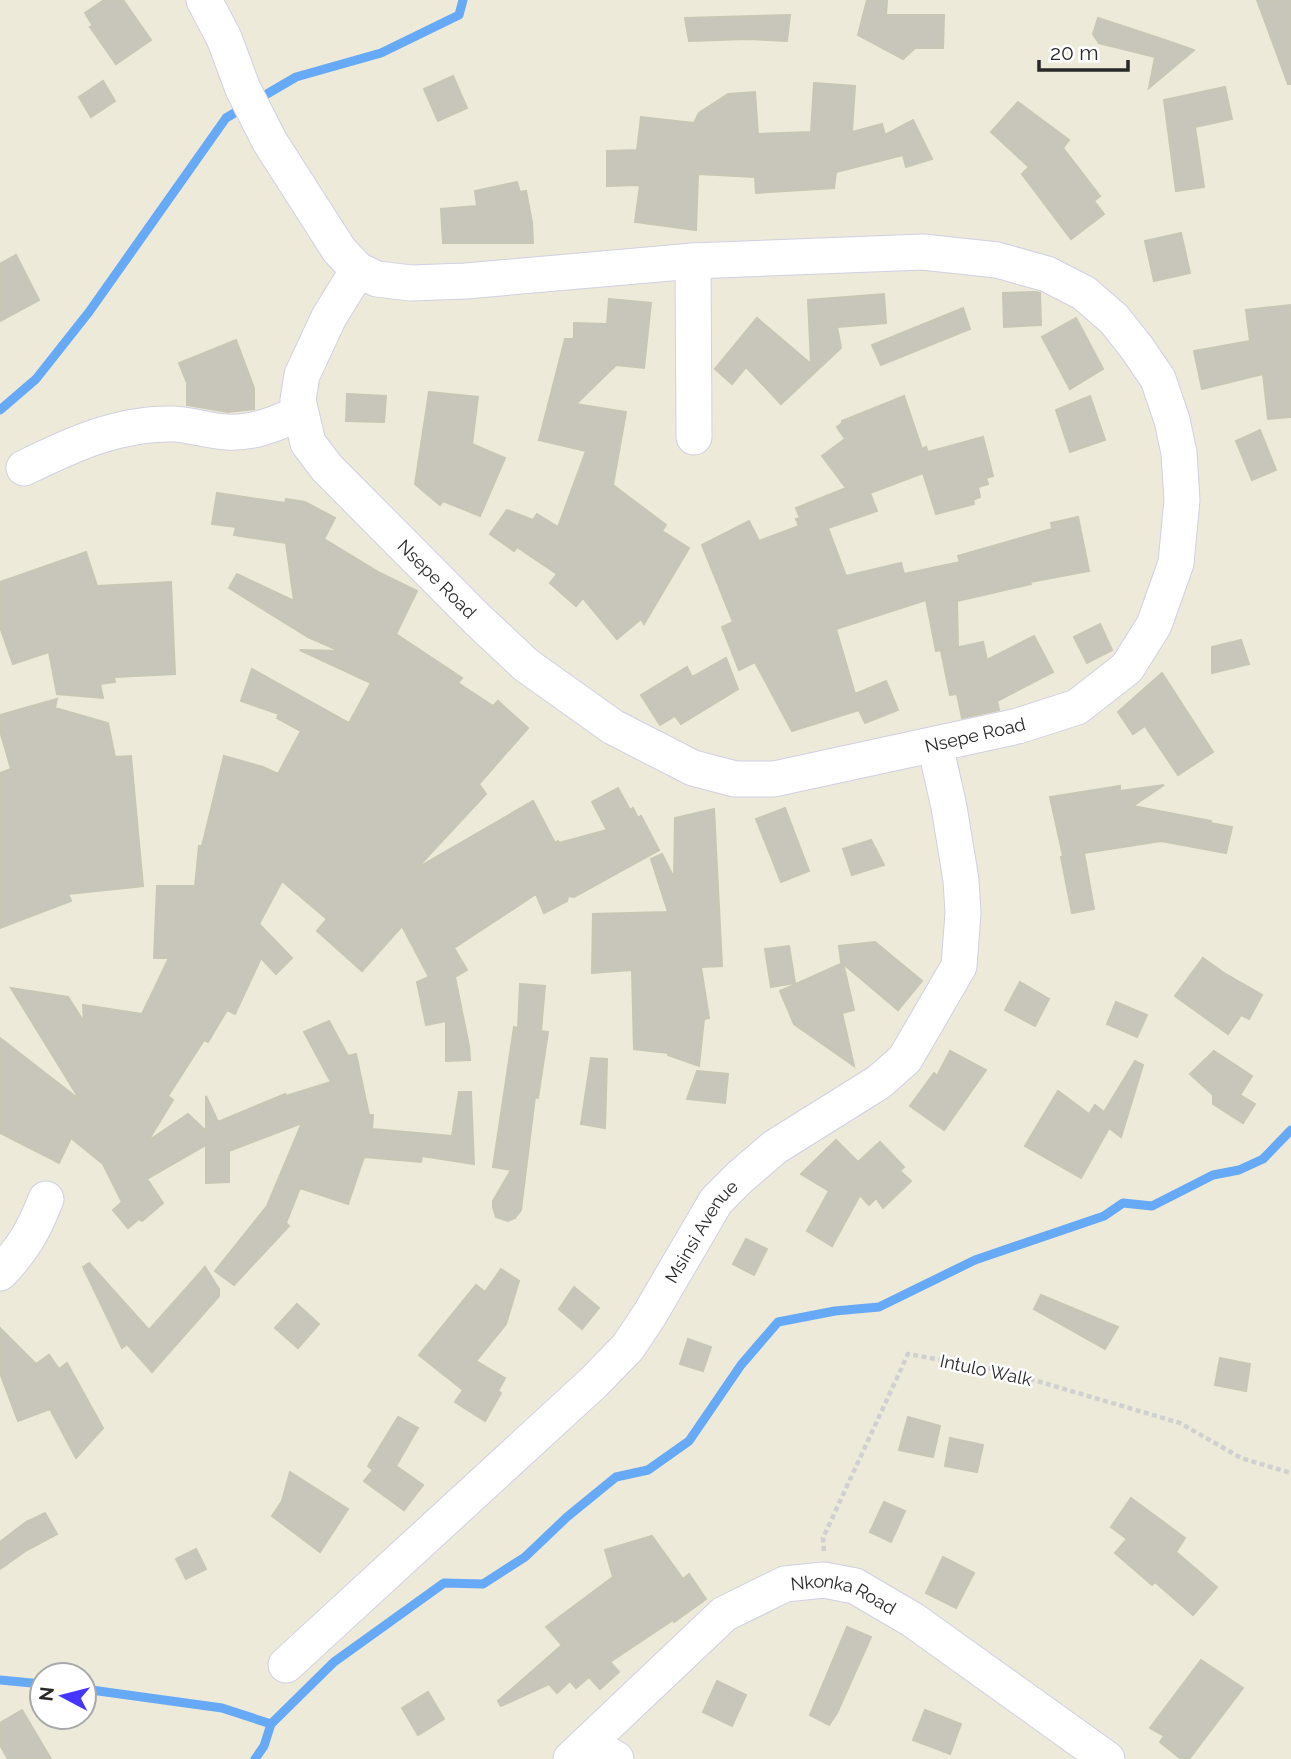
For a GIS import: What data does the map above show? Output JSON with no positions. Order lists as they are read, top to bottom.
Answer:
{
  "streets": {
    "street": ["Nsepe Road", "Msinsi Avenue", "Nkonka Road"],
    "path": ["Intulo Walk"]
  },
  "crossings": [
    ["Nsepe Road", "Msinsi Avenue"],
    ["Intulo Walk", "Nkonka Road"]
  ],
  "scale_bar": "20 m",
  "north": "left"
}
